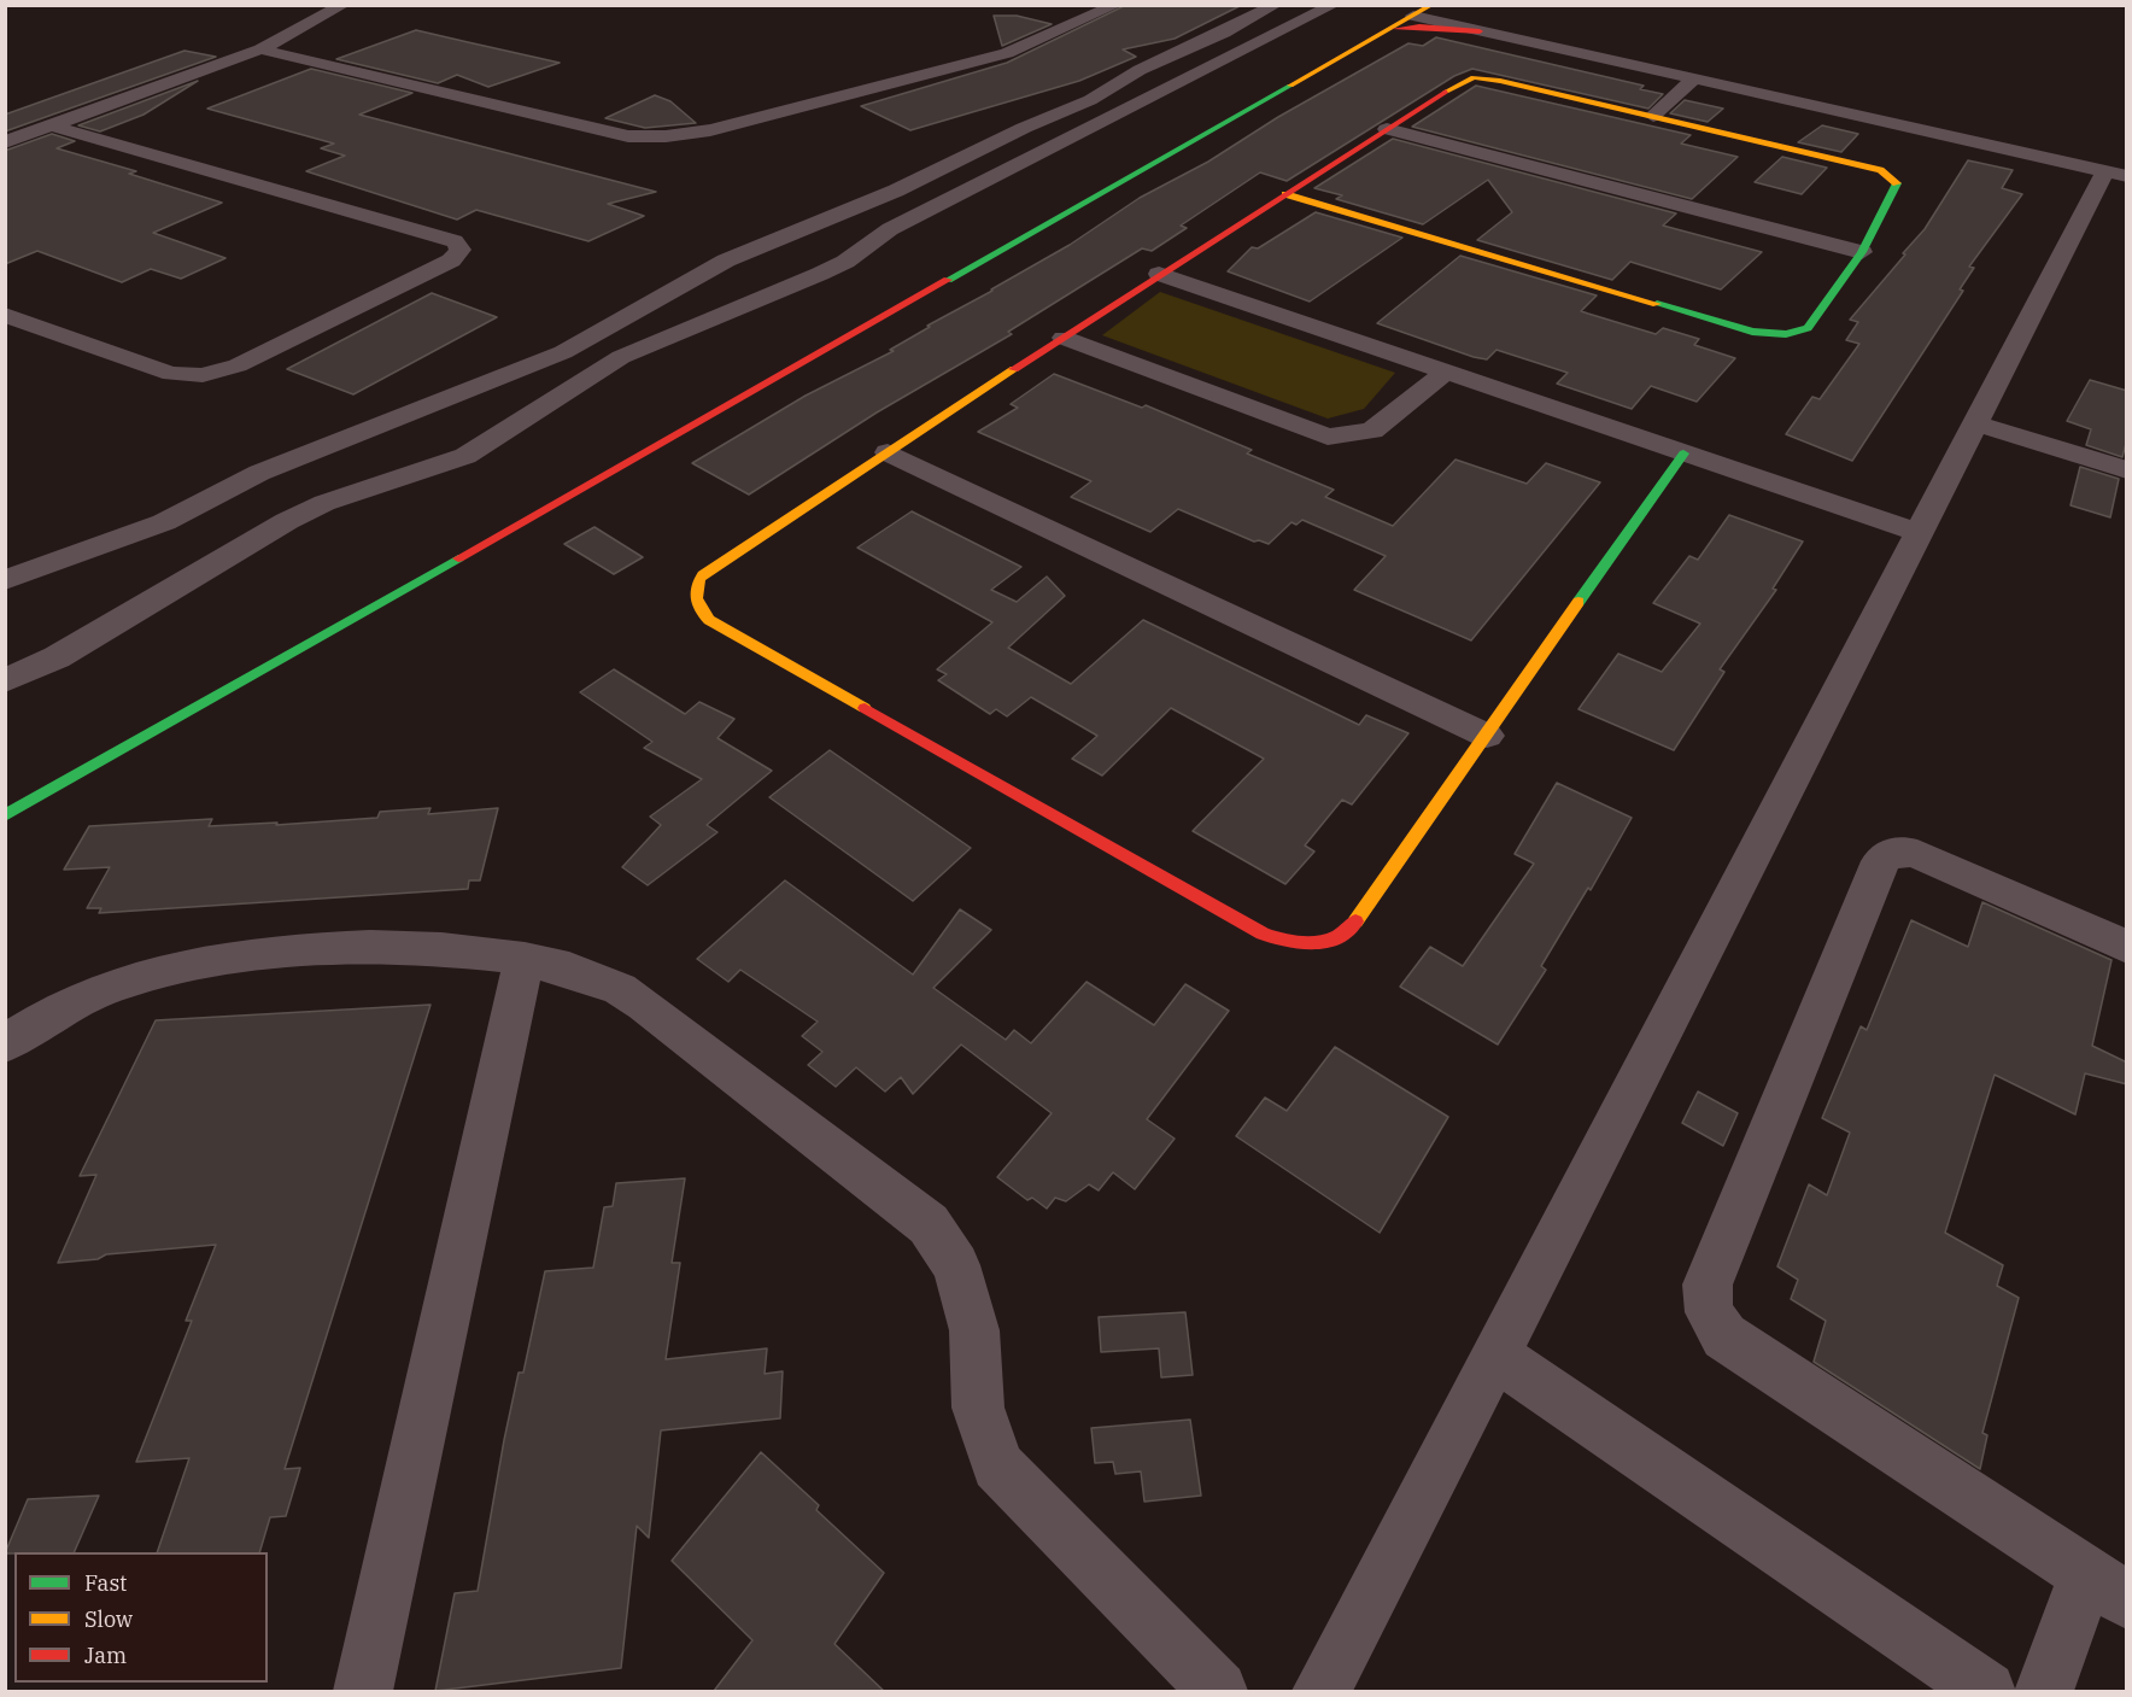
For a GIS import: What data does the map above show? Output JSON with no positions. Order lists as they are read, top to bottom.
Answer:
{
  "legend": ["Fast", "Slow", "Jam"]
}
